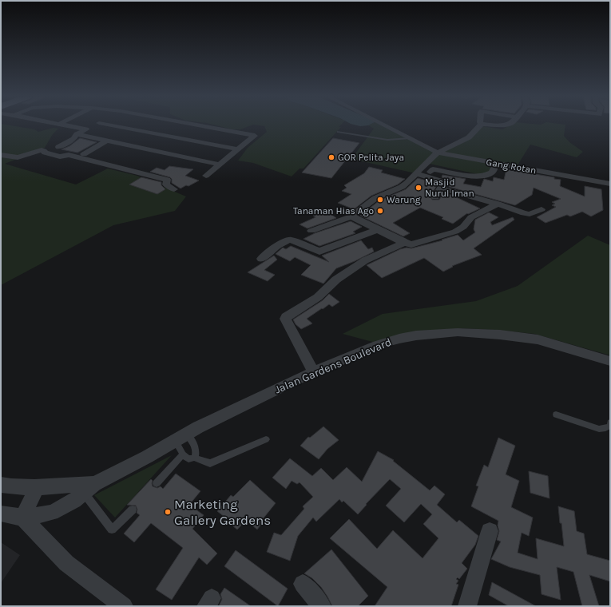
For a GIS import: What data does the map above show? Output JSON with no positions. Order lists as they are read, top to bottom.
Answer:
{
  "streets": {
    "street": ["Gang Rotan", "Jalan Gardens Boulevard"]
  },
  "places": [
    "GOR Pelita Jaya",
    "Masjid Nurul Iman",
    "Warung",
    "Tanaman Hias Ago",
    "Marketing Gallery Gardens"
  ]
}
